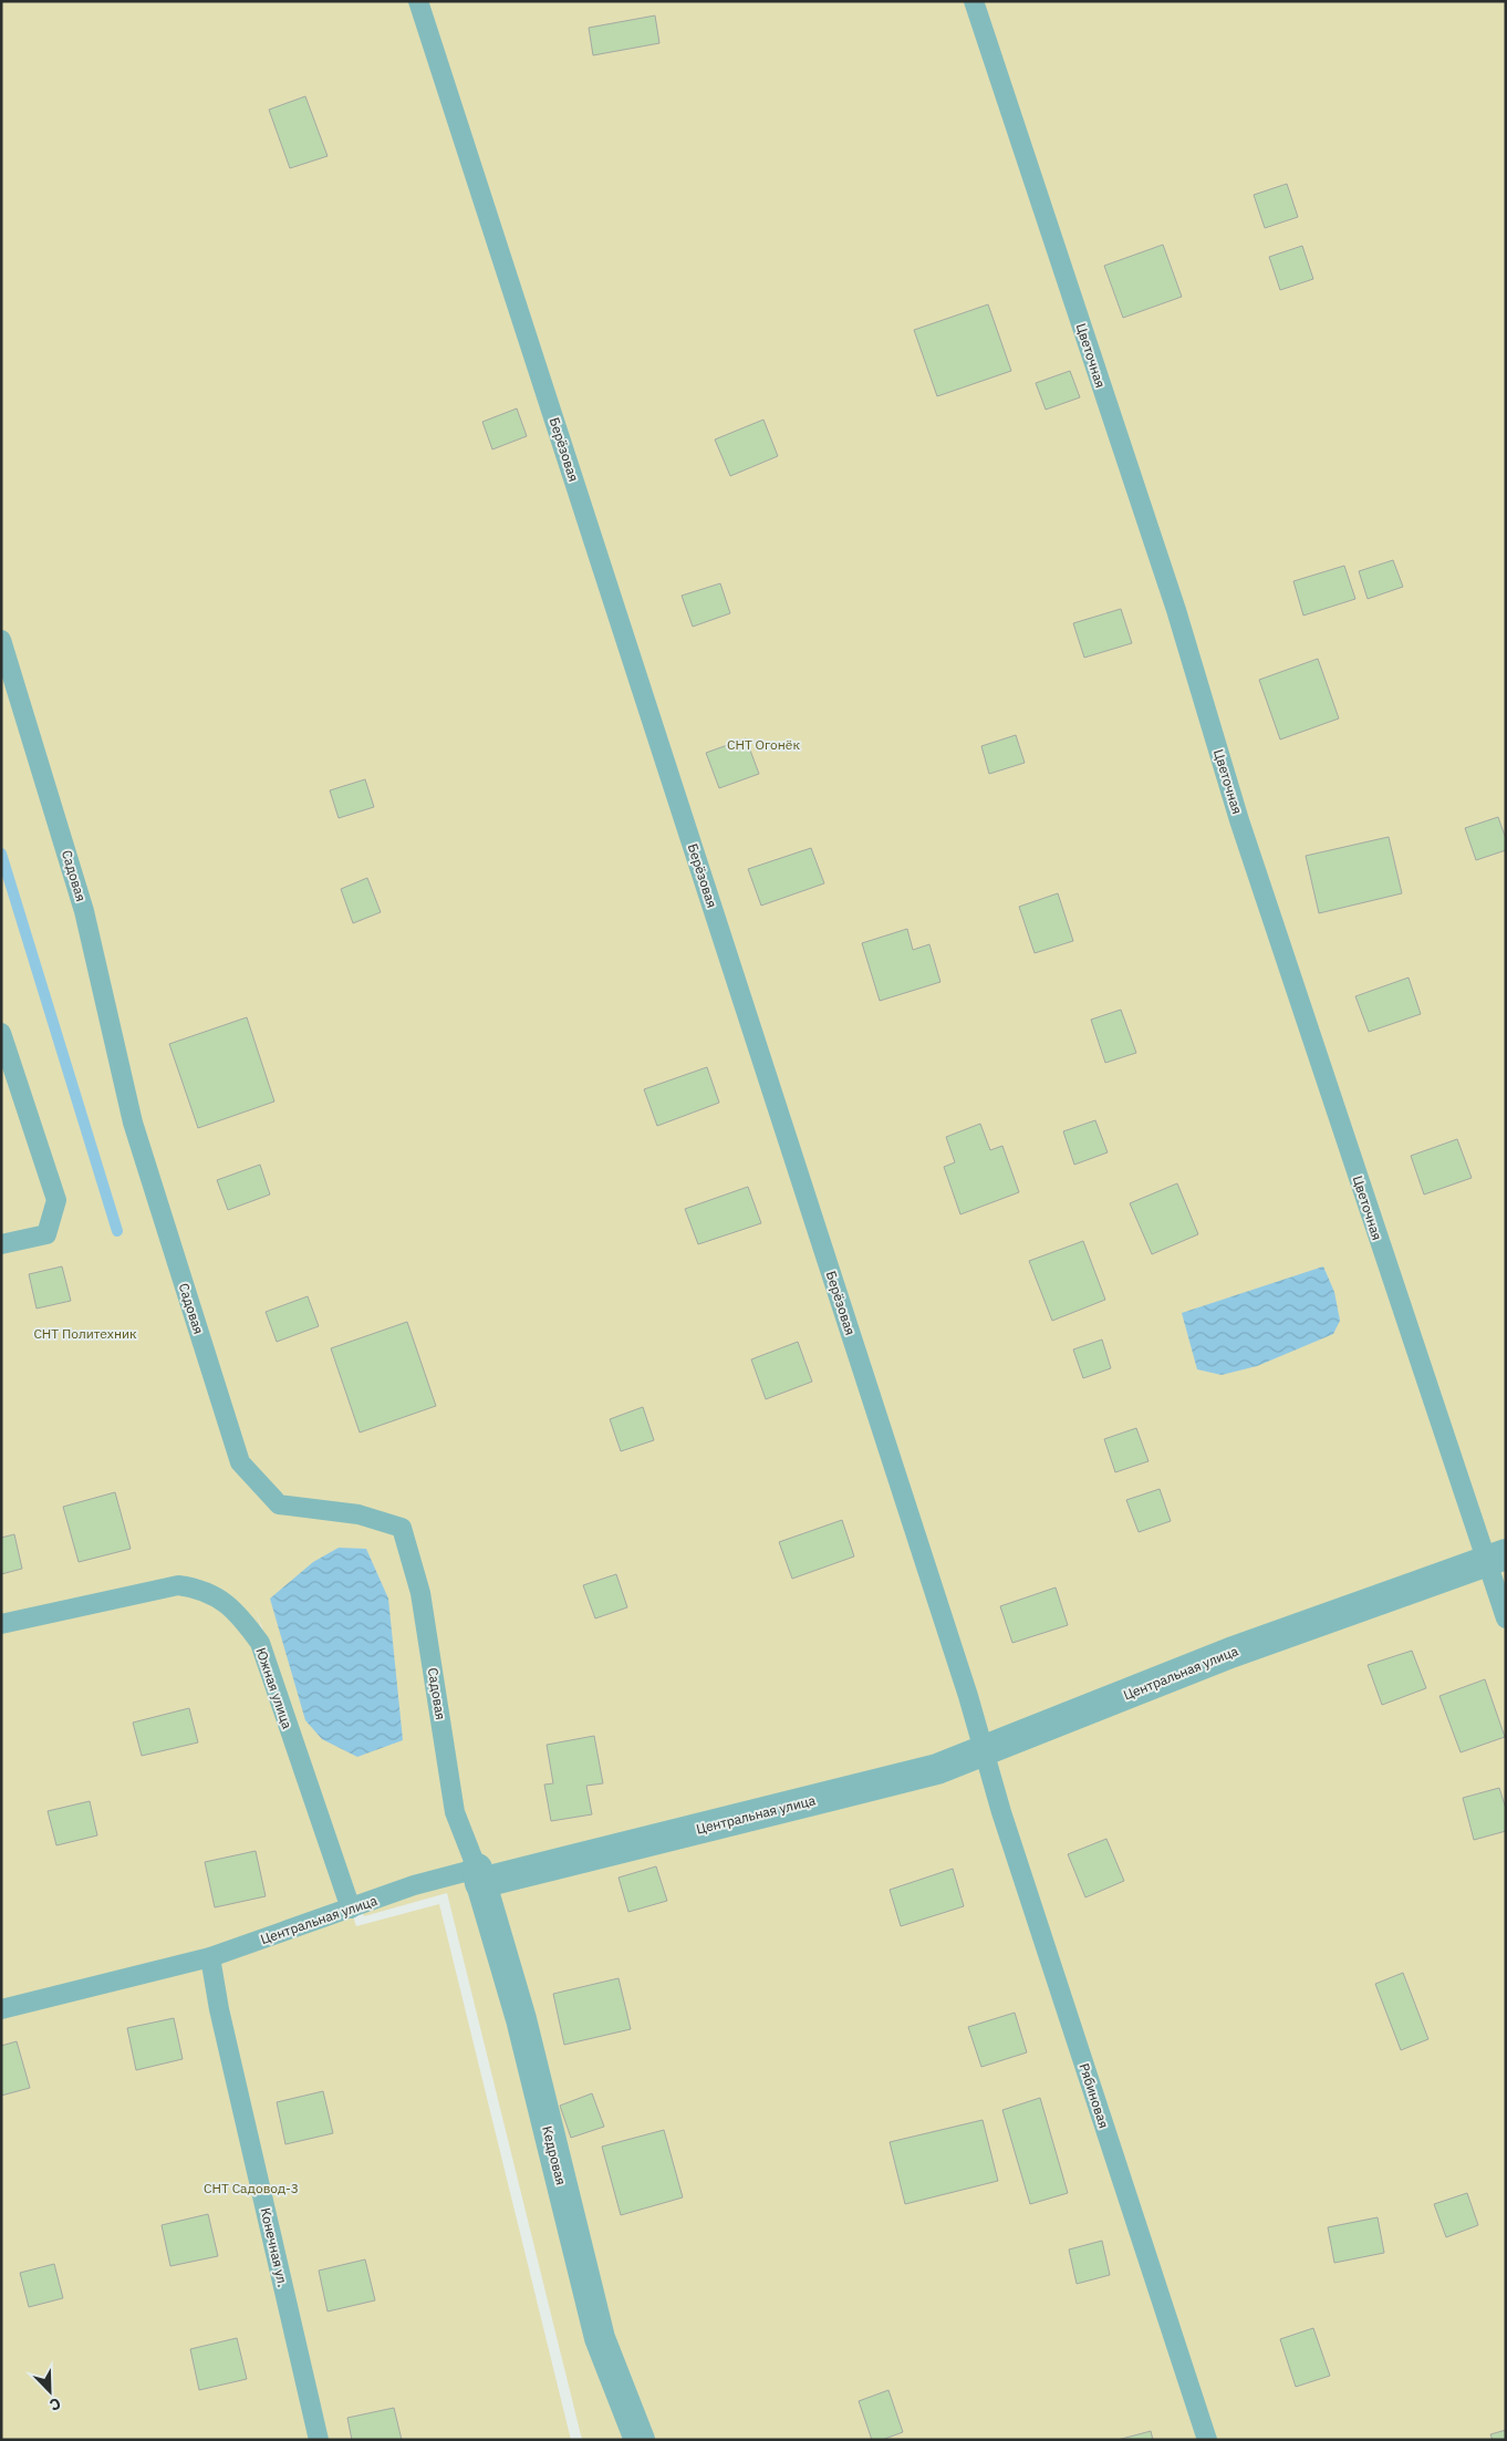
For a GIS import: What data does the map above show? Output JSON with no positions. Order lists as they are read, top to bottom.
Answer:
{
  "streets": {
    "street": ["Центральная улица", "Кедровая"],
    "lane": [
      "Цветочная",
      "Берёзовая",
      "Садовая",
      "Южная улица",
      "Рябиновая",
      "Конечная ул."
    ]
  },
  "crossings": [
    ["Цветочная", "Центральная улица"],
    ["Берёзовая", "Центральная улица"],
    ["Берёзовая", "Рябиновая"],
    ["Садовая", "Центральная улица"],
    ["Садовая", "Кедровая"],
    ["Центральная улица", "Южная улица"],
    ["Центральная улица", "Рябиновая"],
    ["Центральная улица", "Кедровая"],
    ["Центральная улица", "Конечная ул."]
  ],
  "parks": ["СНТ Огонёк", "СНТ Политехник", "СНТ Садовод-3"],
  "north": "bottom right"
}
